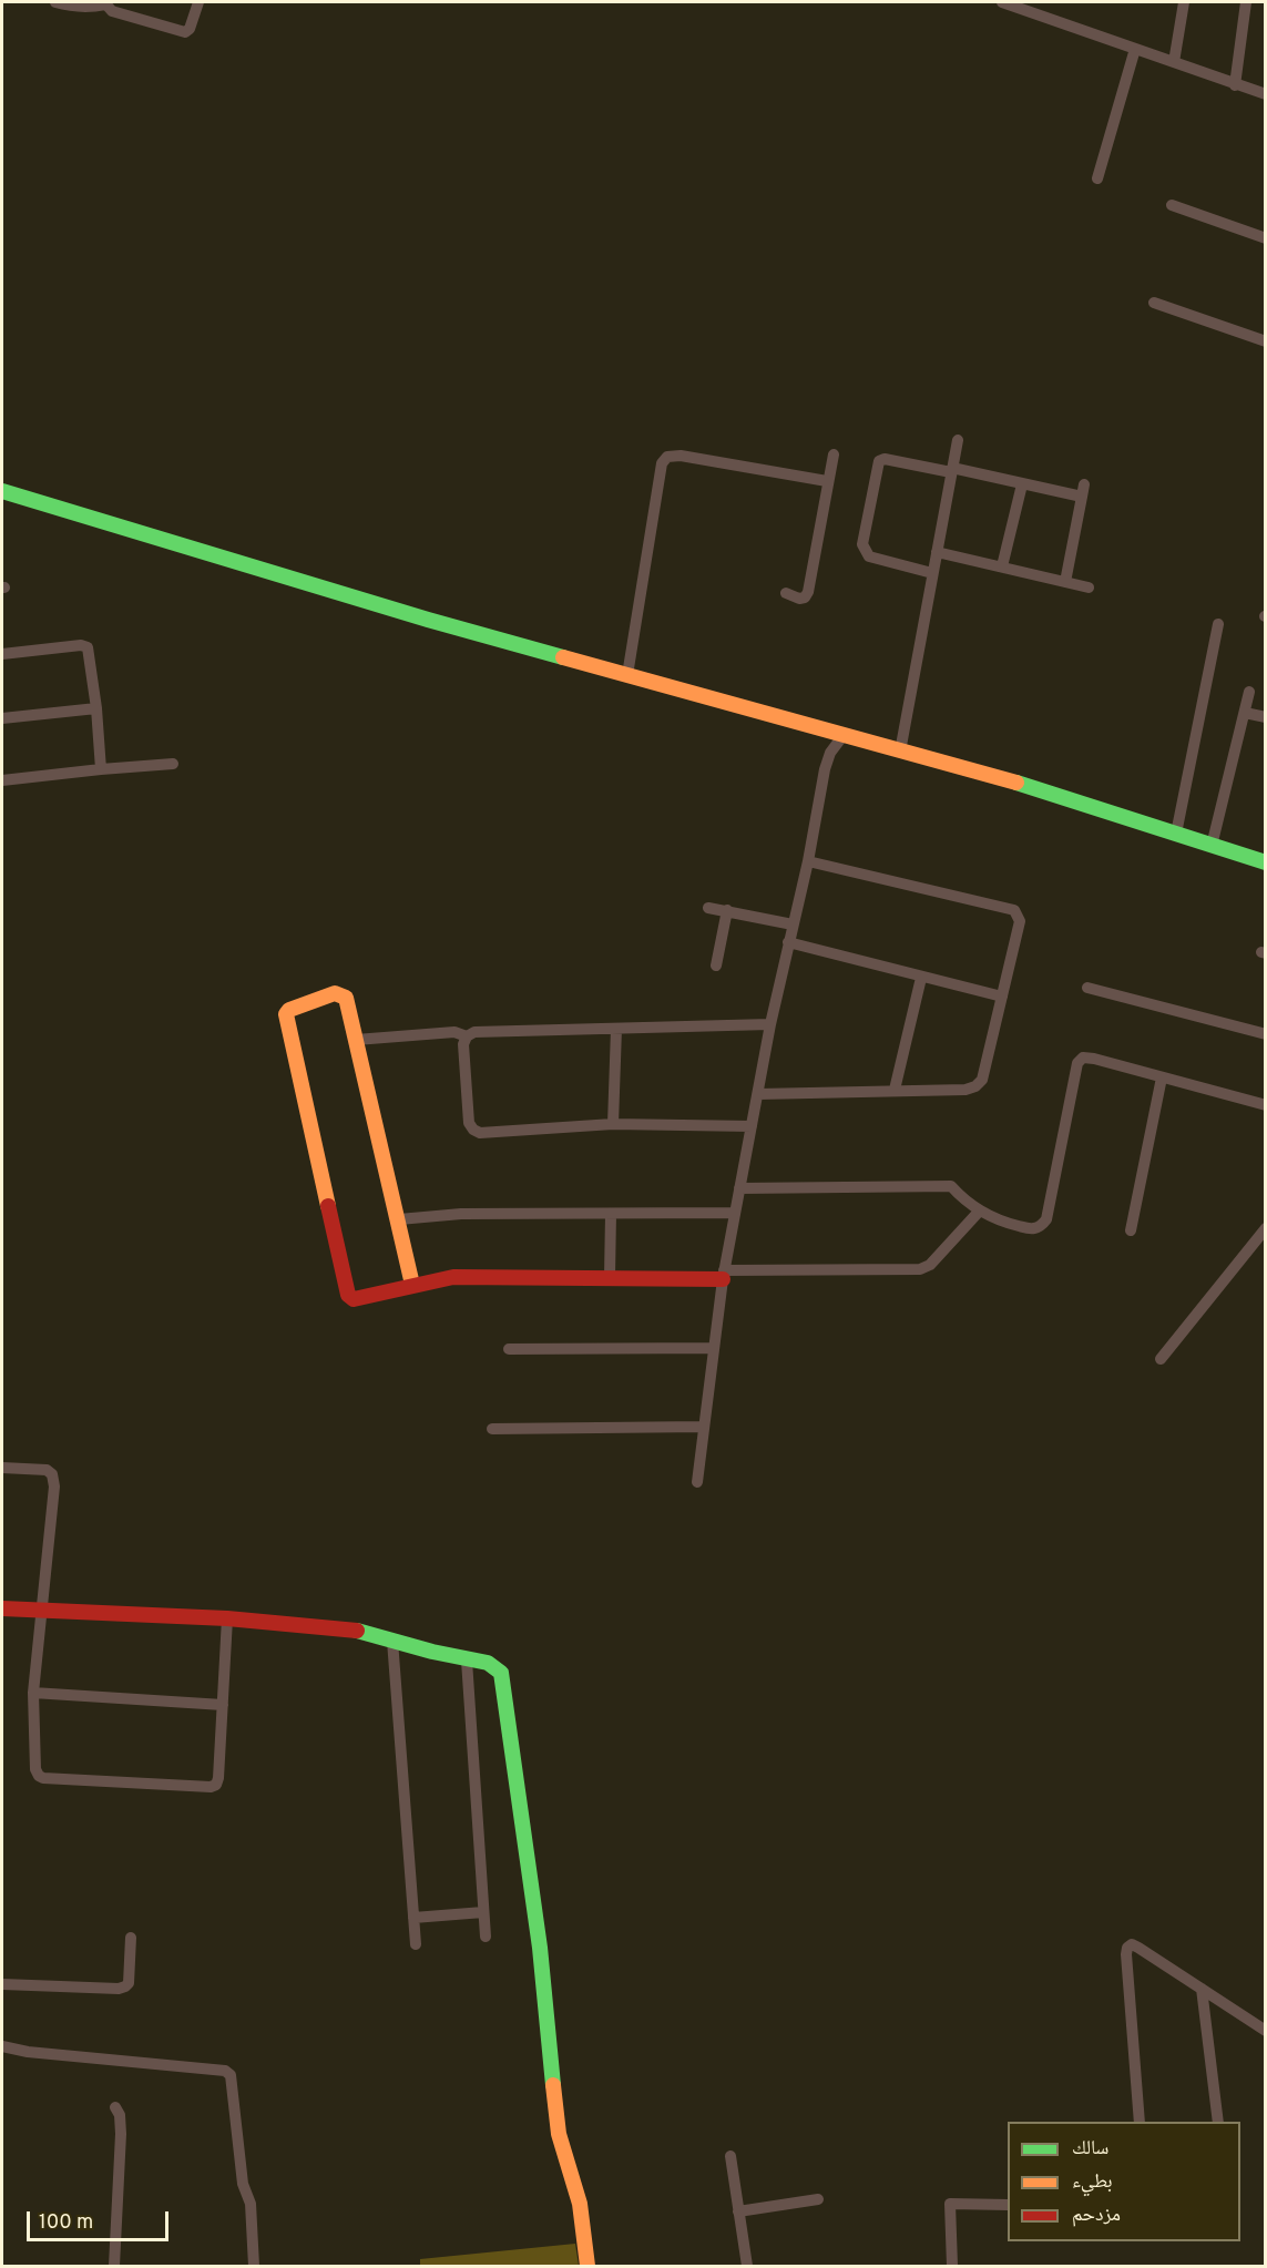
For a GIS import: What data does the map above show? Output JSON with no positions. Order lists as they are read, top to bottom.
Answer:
{
  "legend": ["سالك", "بطيء", "مزدحم"],
  "scale_bar": "100 m"
}
